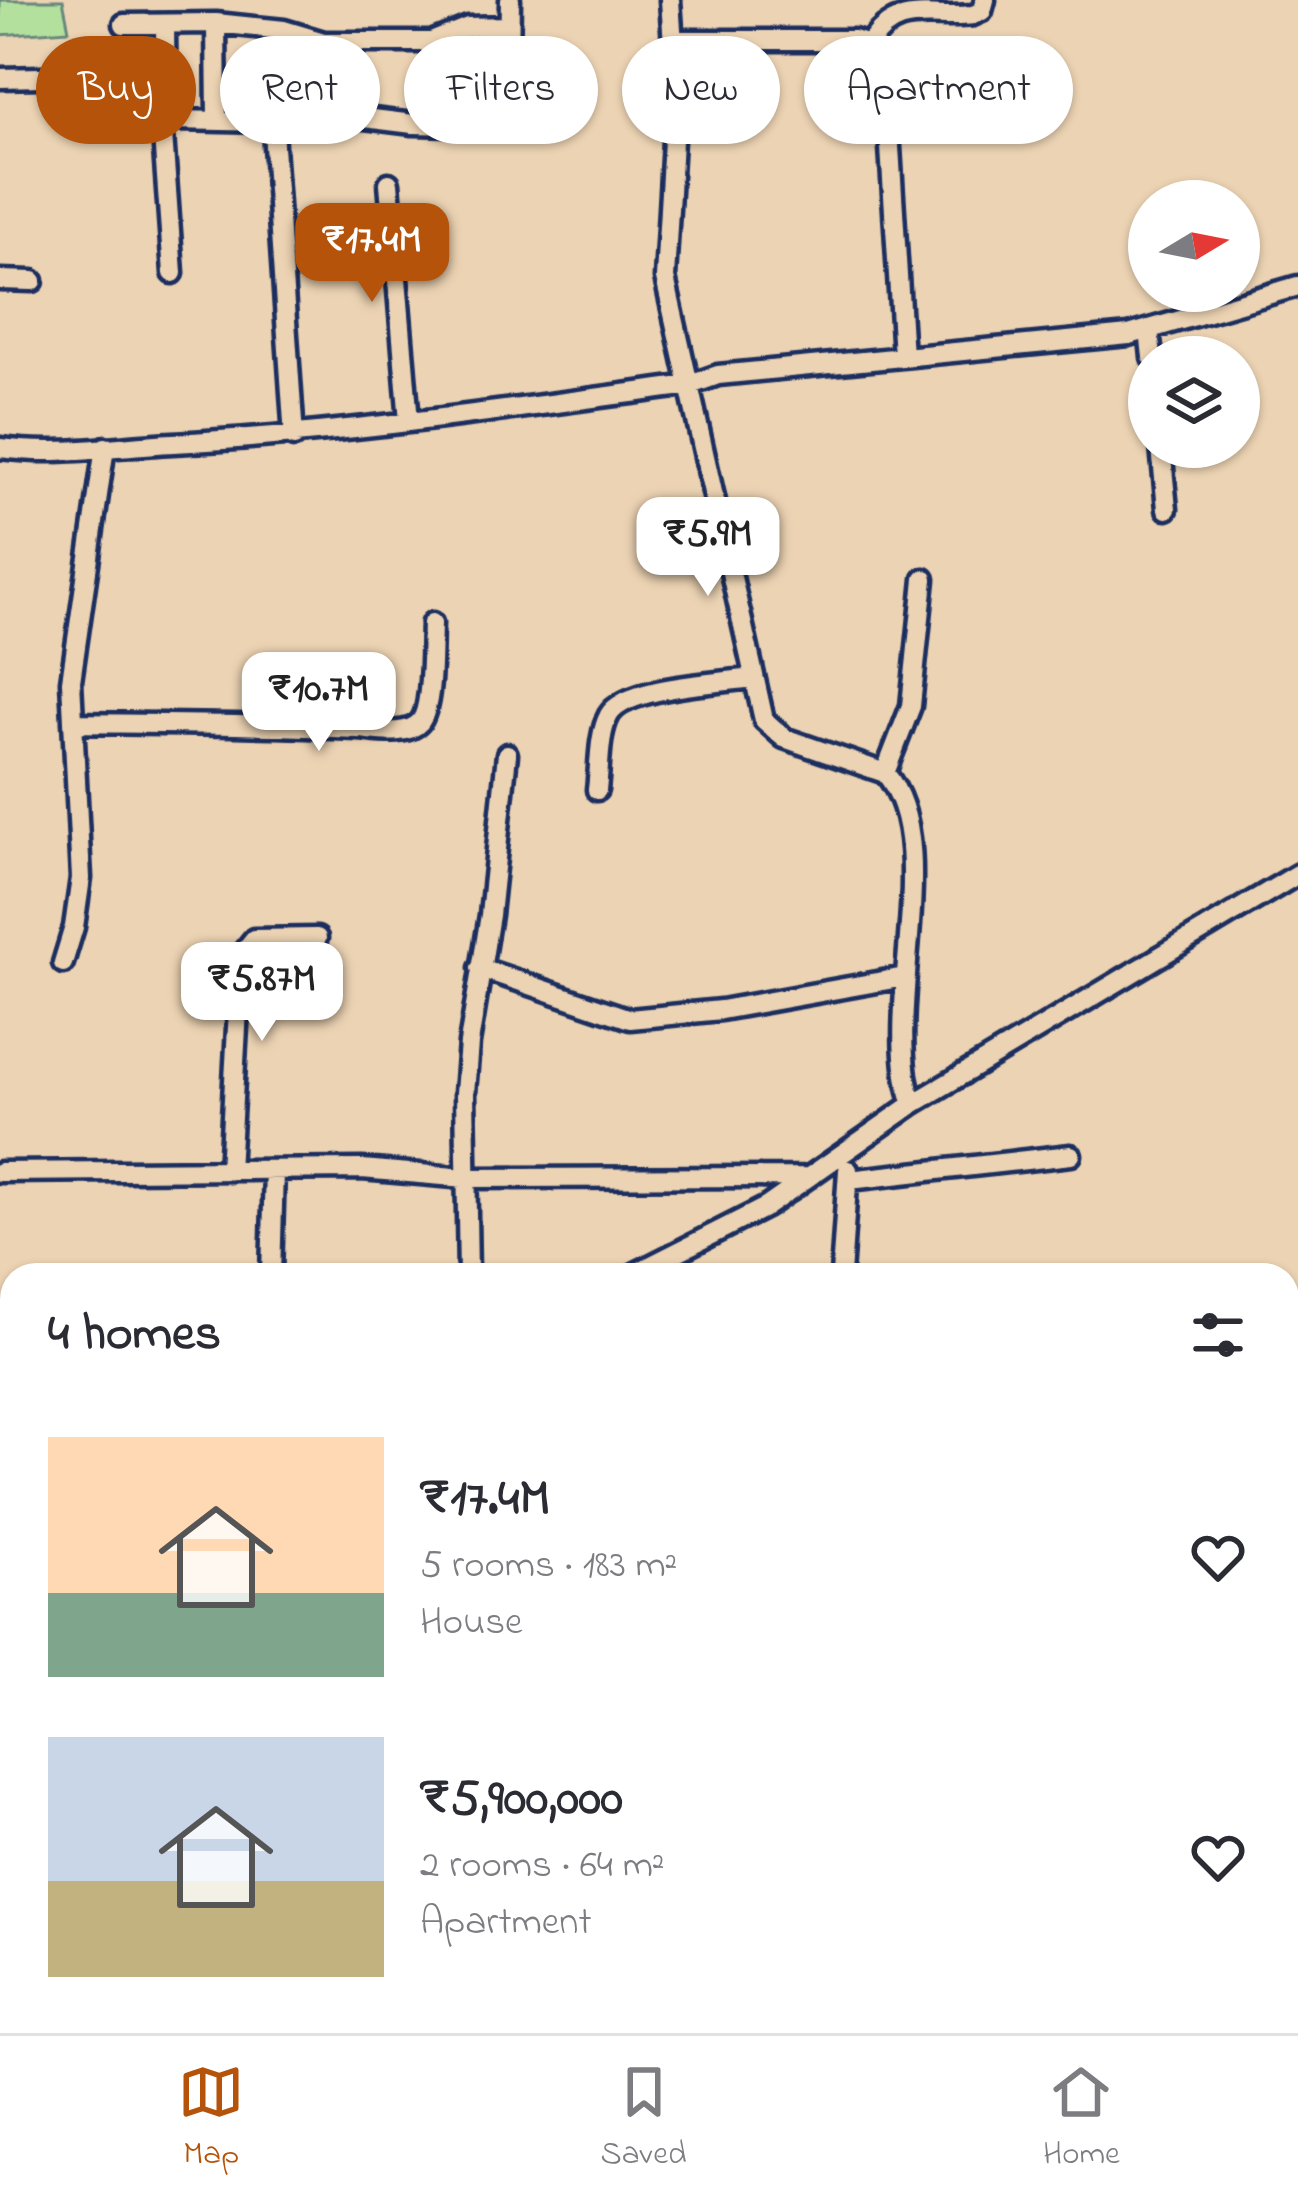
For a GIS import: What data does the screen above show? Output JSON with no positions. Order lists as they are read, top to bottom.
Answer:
{
  "north": "right",
  "page": {
    "chip": [
      "Buy",
      "Rent",
      "Filters",
      "New",
      "Apartment"
    ],
    "price": [
      "₹17.4M",
      "₹5.9M",
      "₹10.7M",
      "₹5.87M"
    ],
    "heading": "4 homes",
    "list": [
      {
        "name": "₹17.4M",
        "note": "5 rooms · 183 m² · House"
      },
      {
        "name": "₹5,900,000",
        "note": "2 rooms · 64 m² · Apartment"
      }
    ],
    "tabs": ["Map", "Saved", "Home"]
  }
}
